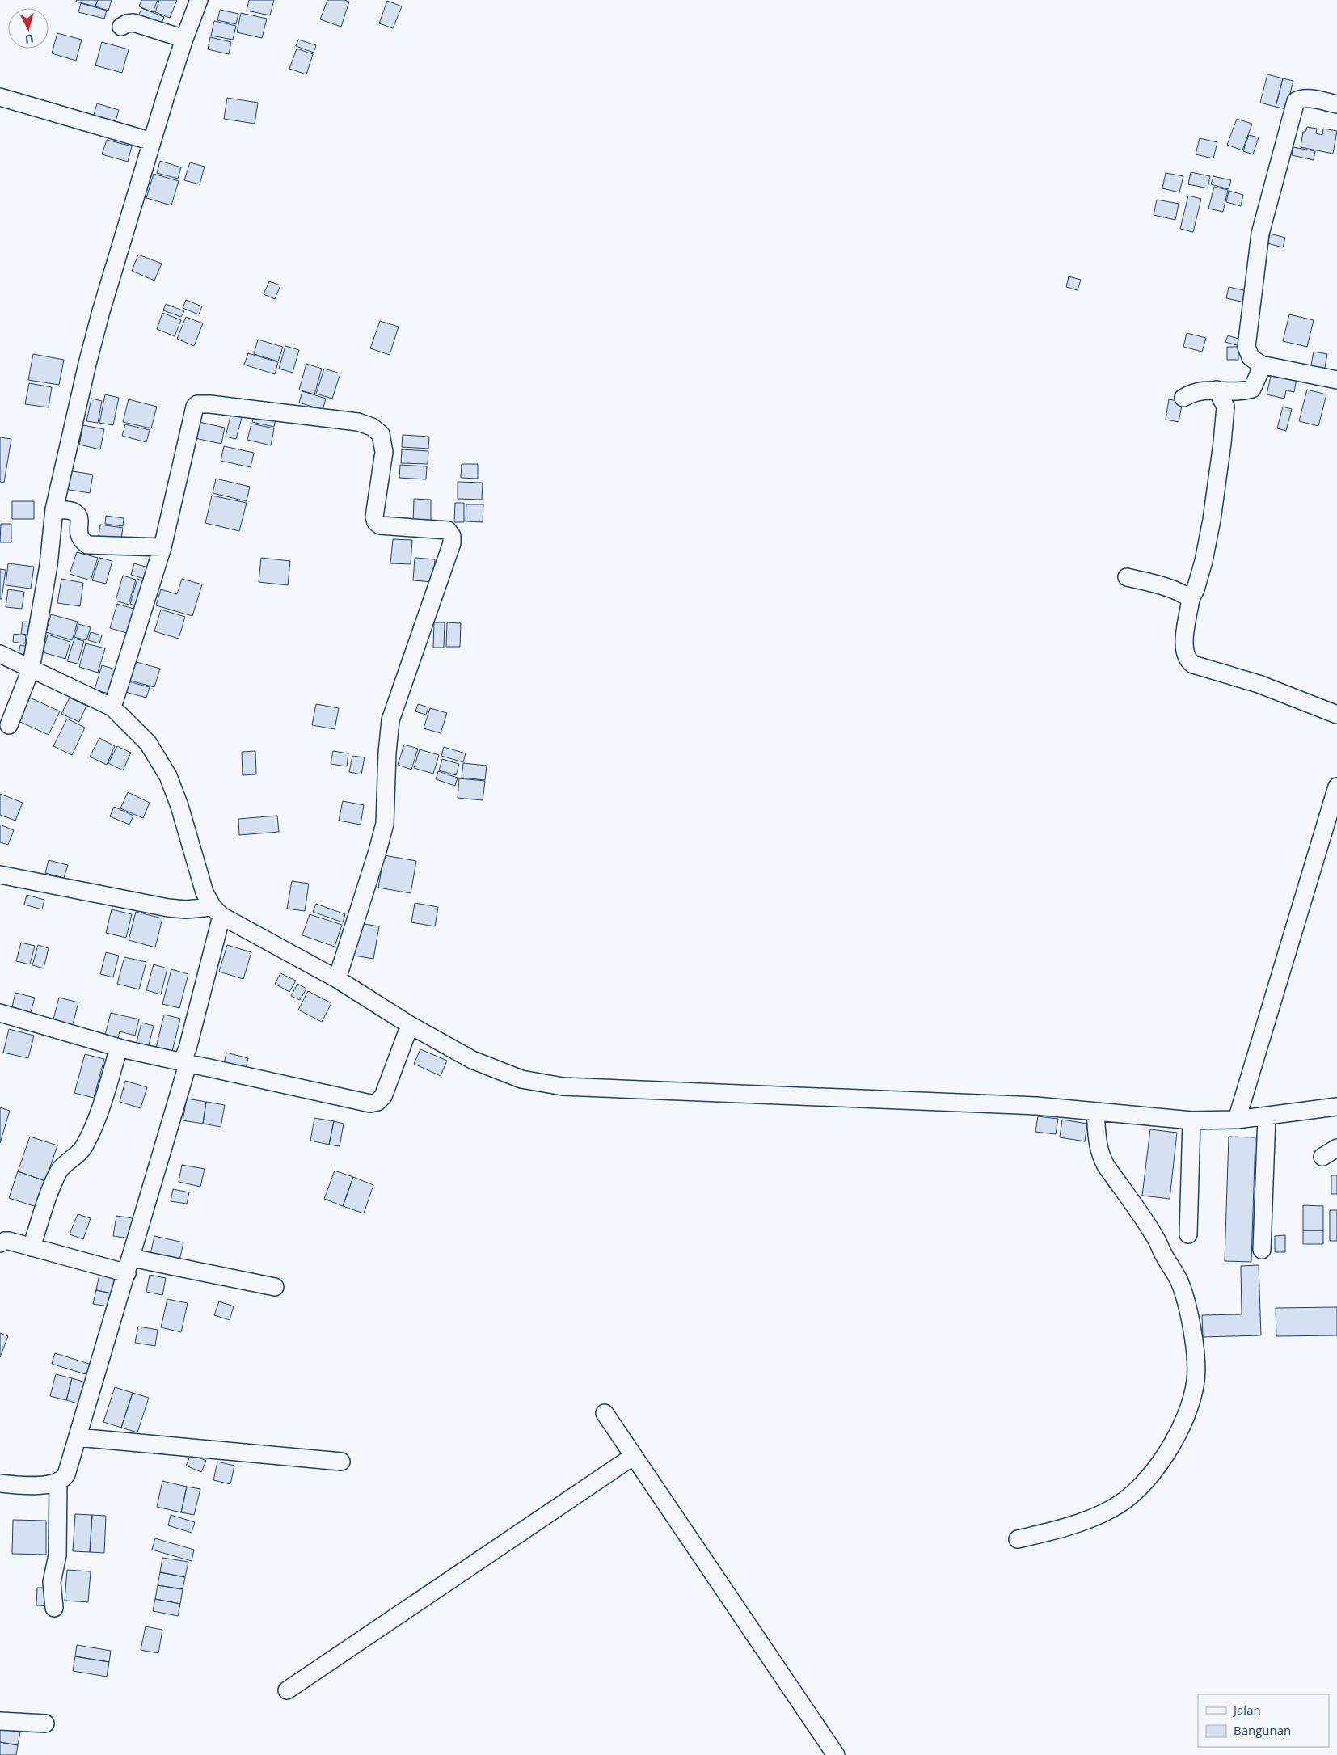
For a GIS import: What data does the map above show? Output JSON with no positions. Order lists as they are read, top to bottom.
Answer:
{
  "legend": ["Jalan", "Bangunan"],
  "north": "bottom"
}
